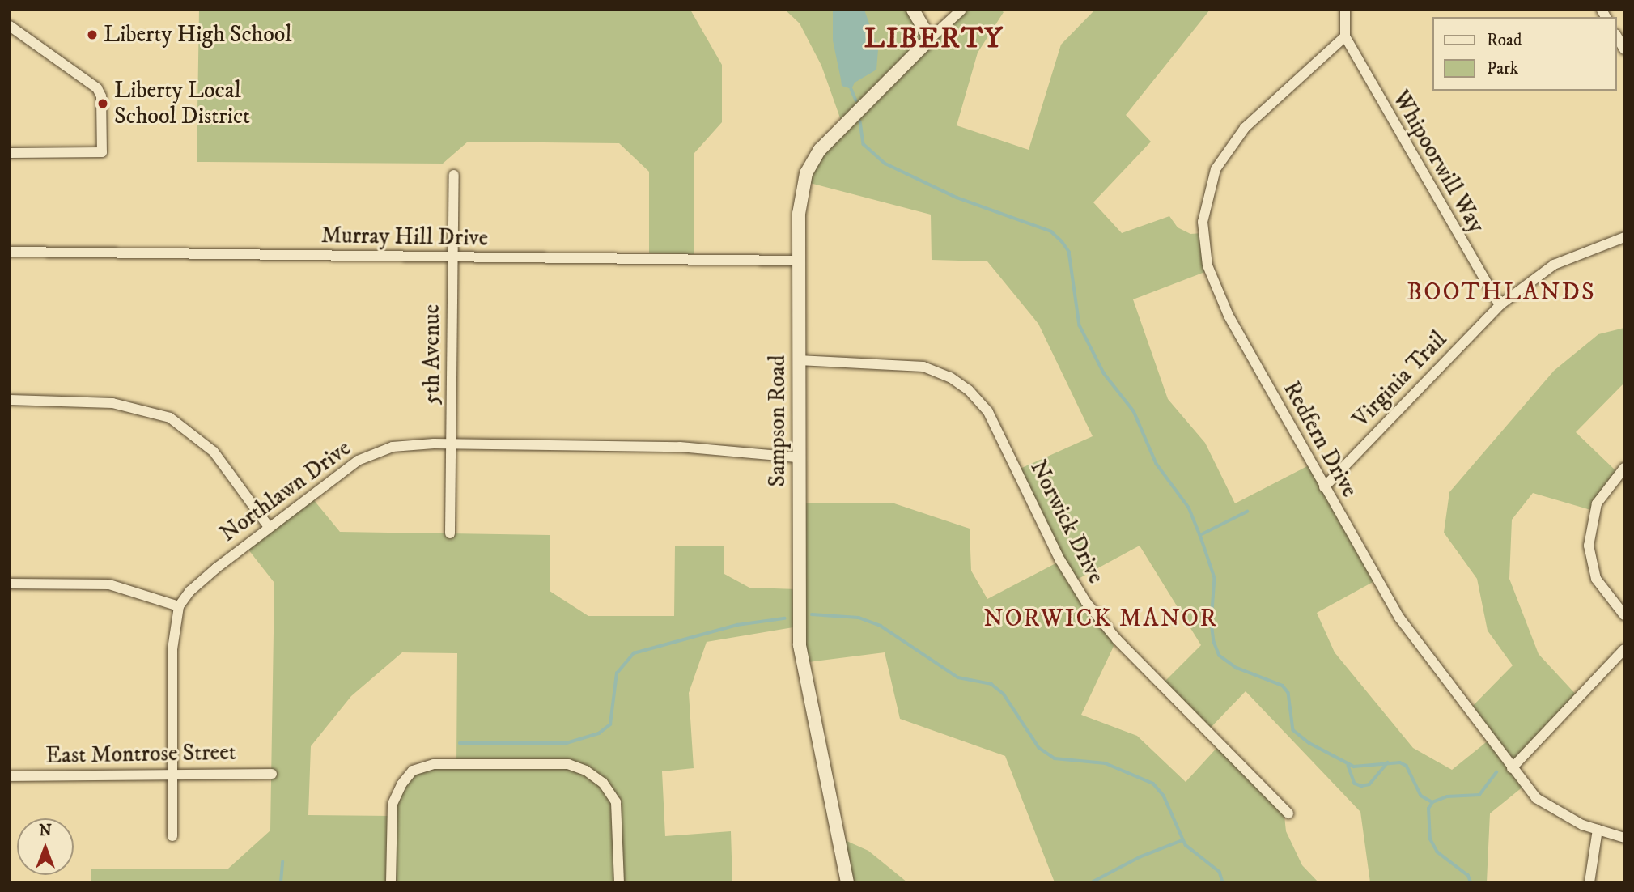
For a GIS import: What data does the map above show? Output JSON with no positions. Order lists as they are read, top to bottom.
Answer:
{
  "streets": {
    "street": [
      "Whipoorwill Way",
      "Murray Hill Drive",
      "5th Avenue",
      "Virginia Trail",
      "Sampson Road",
      "Redfern Drive",
      "Northlawn Drive",
      "Norwick Drive",
      "East Montrose Street"
    ]
  },
  "crossings": [
    ["Whipoorwill Way", "Virginia Trail"],
    ["Whipoorwill Way", "Redfern Drive"],
    ["Murray Hill Drive", "5th Avenue"],
    ["Murray Hill Drive", "Sampson Road"],
    ["5th Avenue", "Northlawn Drive"],
    ["Virginia Trail", "Redfern Drive"],
    ["Sampson Road", "Northlawn Drive"],
    ["Sampson Road", "Norwick Drive"]
  ],
  "districts": ["LIBERTY", "BOOTHLANDS", "NORWICK MANOR"],
  "places": ["Liberty High School", "Liberty Local School District"],
  "legend": ["Road", "Park"],
  "north": "top"
}
